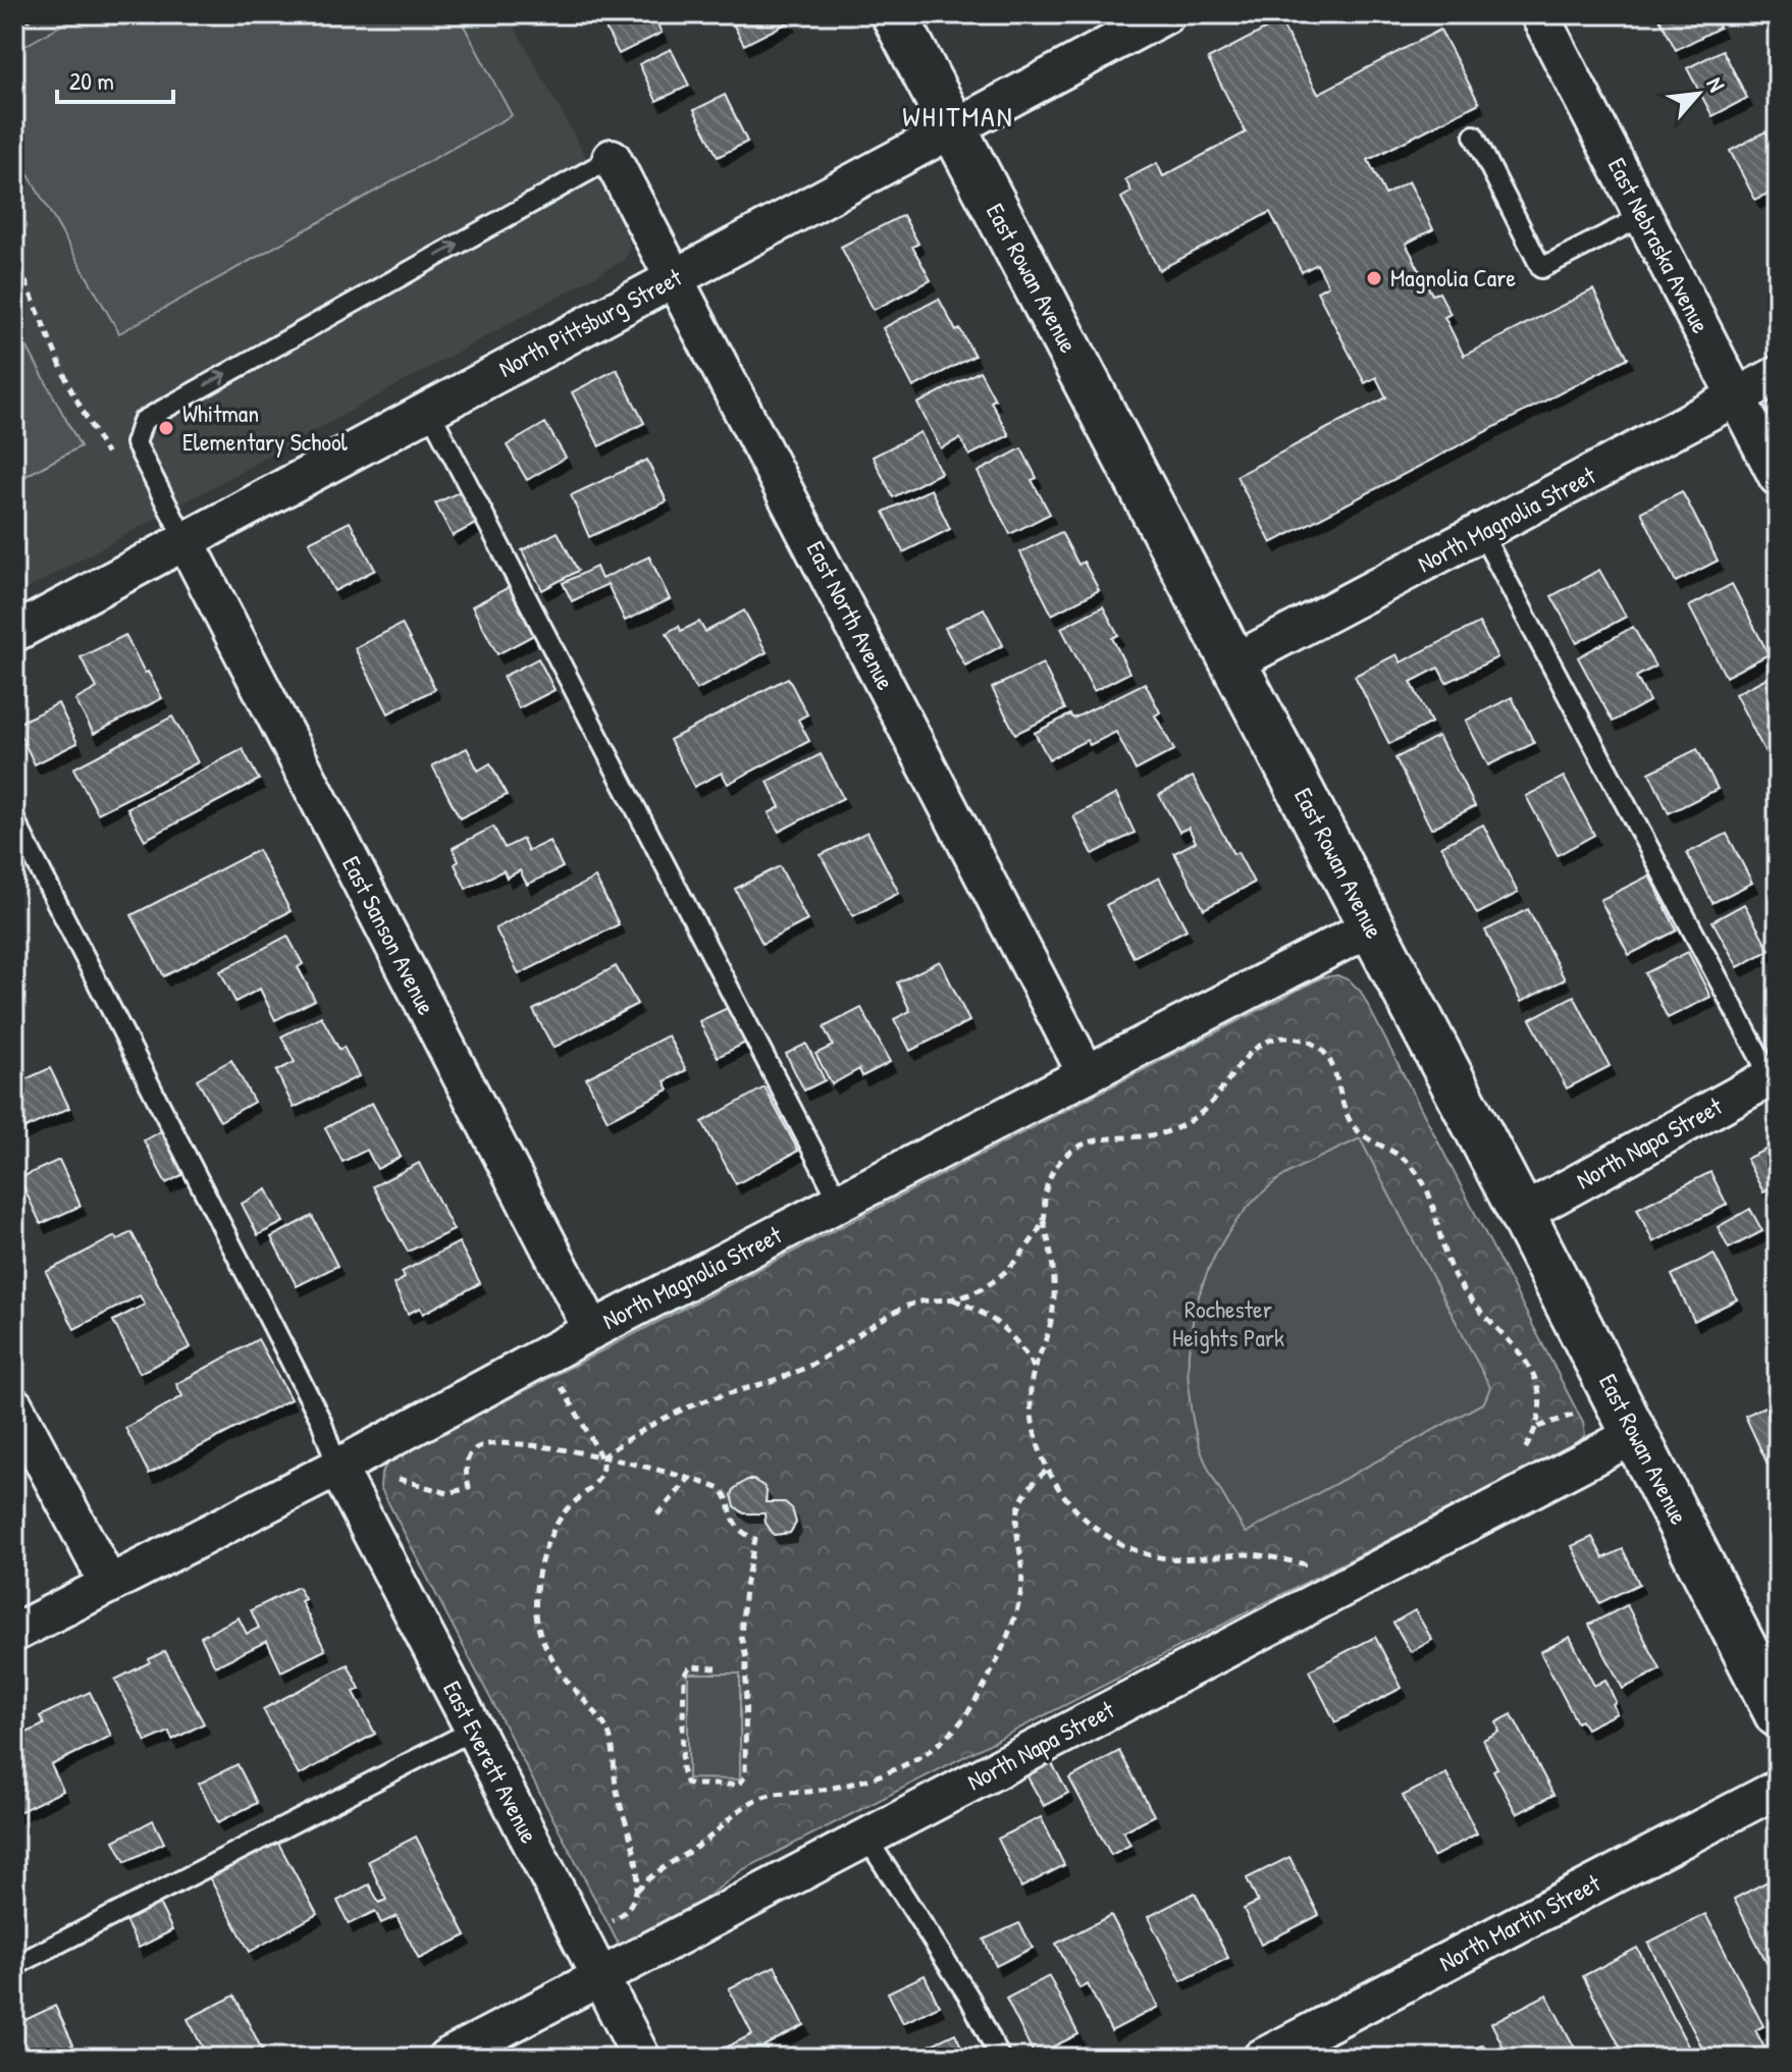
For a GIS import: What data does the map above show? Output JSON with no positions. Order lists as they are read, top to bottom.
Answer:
{
  "streets": {
    "street": [
      "East Nebraska Avenue",
      "East Rowan Avenue",
      "North Pittsburg Street",
      "North Magnolia Street",
      "East North Avenue",
      "East Sanson Avenue",
      "North Napa Street",
      "East Everett Avenue",
      "North Martin Street"
    ]
  },
  "crossings": [
    ["East Nebraska Avenue", "North Magnolia Street"],
    ["East Rowan Avenue", "North Pittsburg Street"],
    ["East Rowan Avenue", "North Magnolia Street"],
    ["East Rowan Avenue", "North Napa Street"],
    ["North Pittsburg Street", "East North Avenue"],
    ["North Pittsburg Street", "East Sanson Avenue"],
    ["North Magnolia Street", "East North Avenue"],
    ["North Magnolia Street", "East Sanson Avenue"],
    ["North Magnolia Street", "East Everett Avenue"],
    ["North Napa Street", "East Everett Avenue"]
  ],
  "districts": ["WHITMAN"],
  "parks": ["Rochester Heights Park"],
  "places": ["Magnolia Care", "Whitman Elementary School"],
  "scale_bar": "20 m",
  "north": "top right"
}
